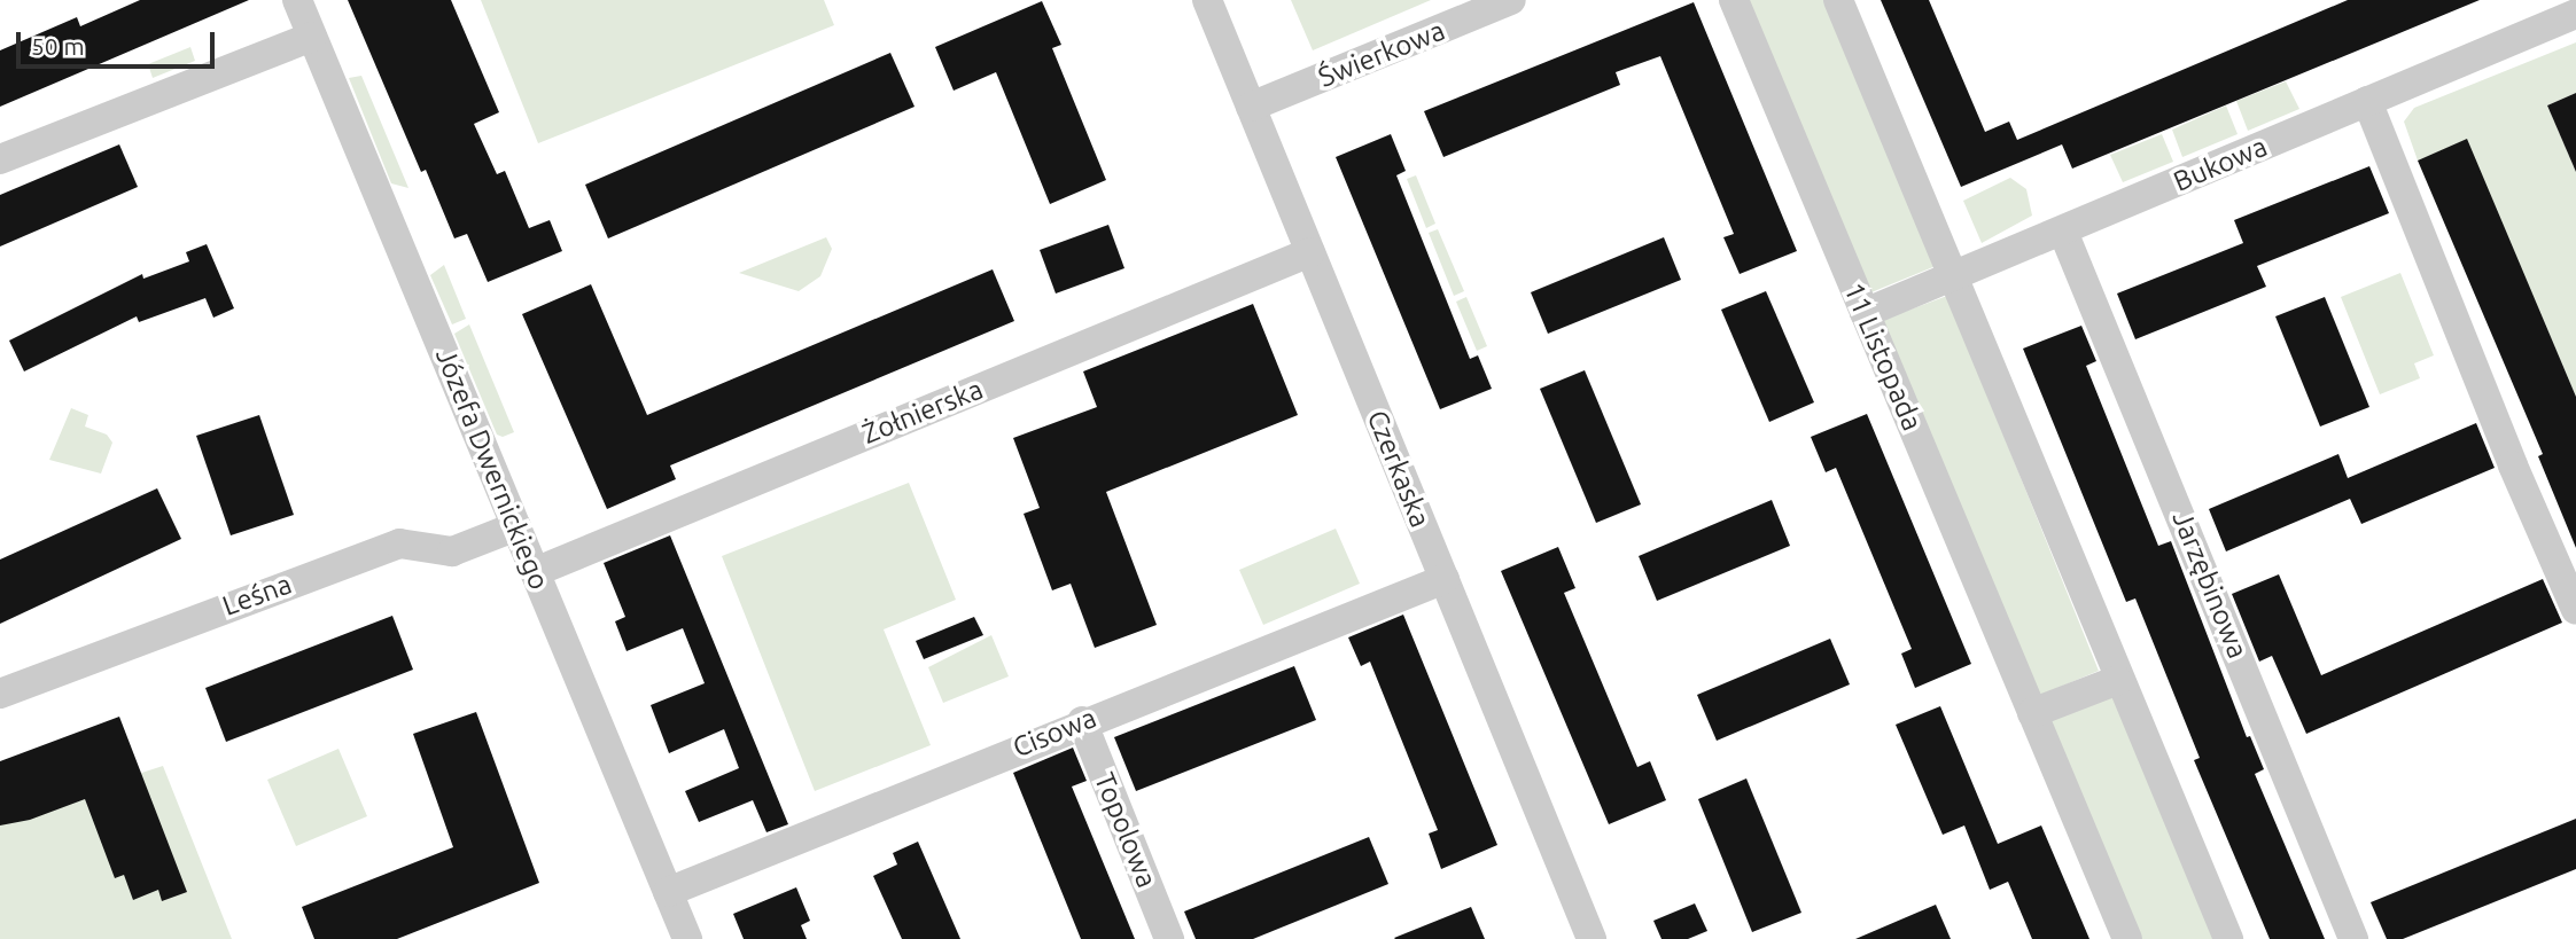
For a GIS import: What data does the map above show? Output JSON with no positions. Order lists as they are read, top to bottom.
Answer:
{
  "streets": {
    "street": [
      "Świerkowa",
      "Bukowa",
      "11 Listopada",
      "Żołnierska",
      "Józefa Dwernickiego",
      "Czerkaska",
      "Jarzębinowa",
      "Leśna",
      "Cisowa",
      "Topolowa"
    ]
  },
  "crossings": [
    ["Świerkowa", "Czerkaska"],
    ["Bukowa", "11 Listopada"],
    ["Bukowa", "Jarzębinowa"],
    ["Żołnierska", "Józefa Dwernickiego"],
    ["Żołnierska", "Czerkaska"],
    ["Józefa Dwernickiego", "Leśna"],
    ["Józefa Dwernickiego", "Cisowa"],
    ["Czerkaska", "Cisowa"],
    ["Cisowa", "Topolowa"]
  ],
  "scale_bar": "50 m"
}
